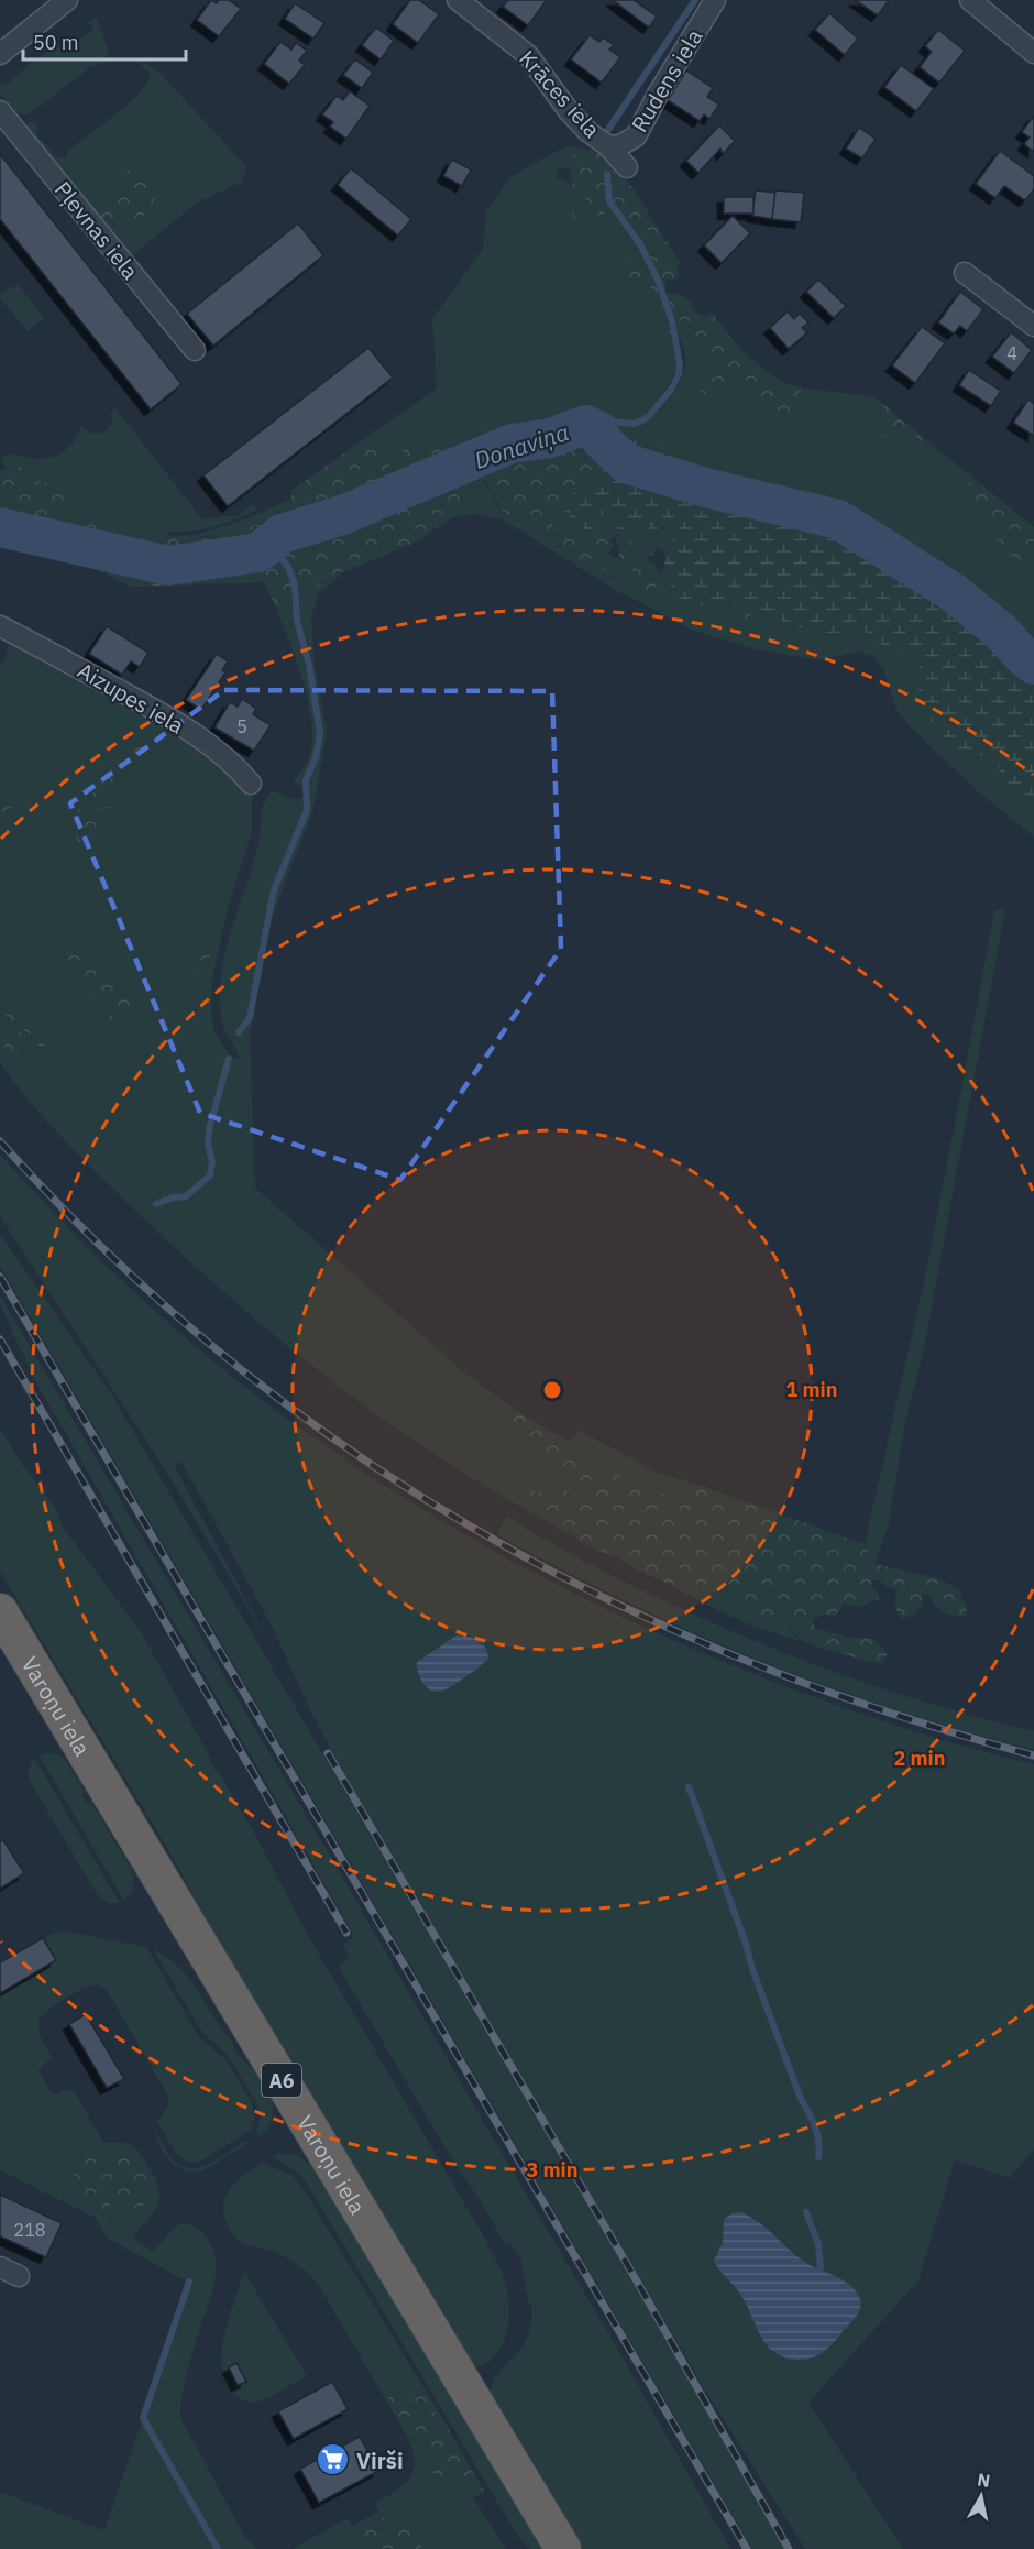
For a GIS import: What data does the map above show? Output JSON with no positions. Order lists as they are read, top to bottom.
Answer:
{
  "streets": {
    "highway": ["Varoņu iela", "A6"],
    "street": [
      "Rudens iela",
      "Krāces iela",
      "Pļevnas iela",
      "Aizupes iela"
    ]
  },
  "crossings": [
    ["Rudens iela", "Krāces iela"]
  ],
  "water": ["Donaviņa"],
  "places": {
    "supermarket": ["Virši"]
  },
  "house_numbers": ["4", "5", "218"],
  "scale_bar": "50 m",
  "north": "top",
  "rings": ["1 min", "2 min", "3 min"]
}
